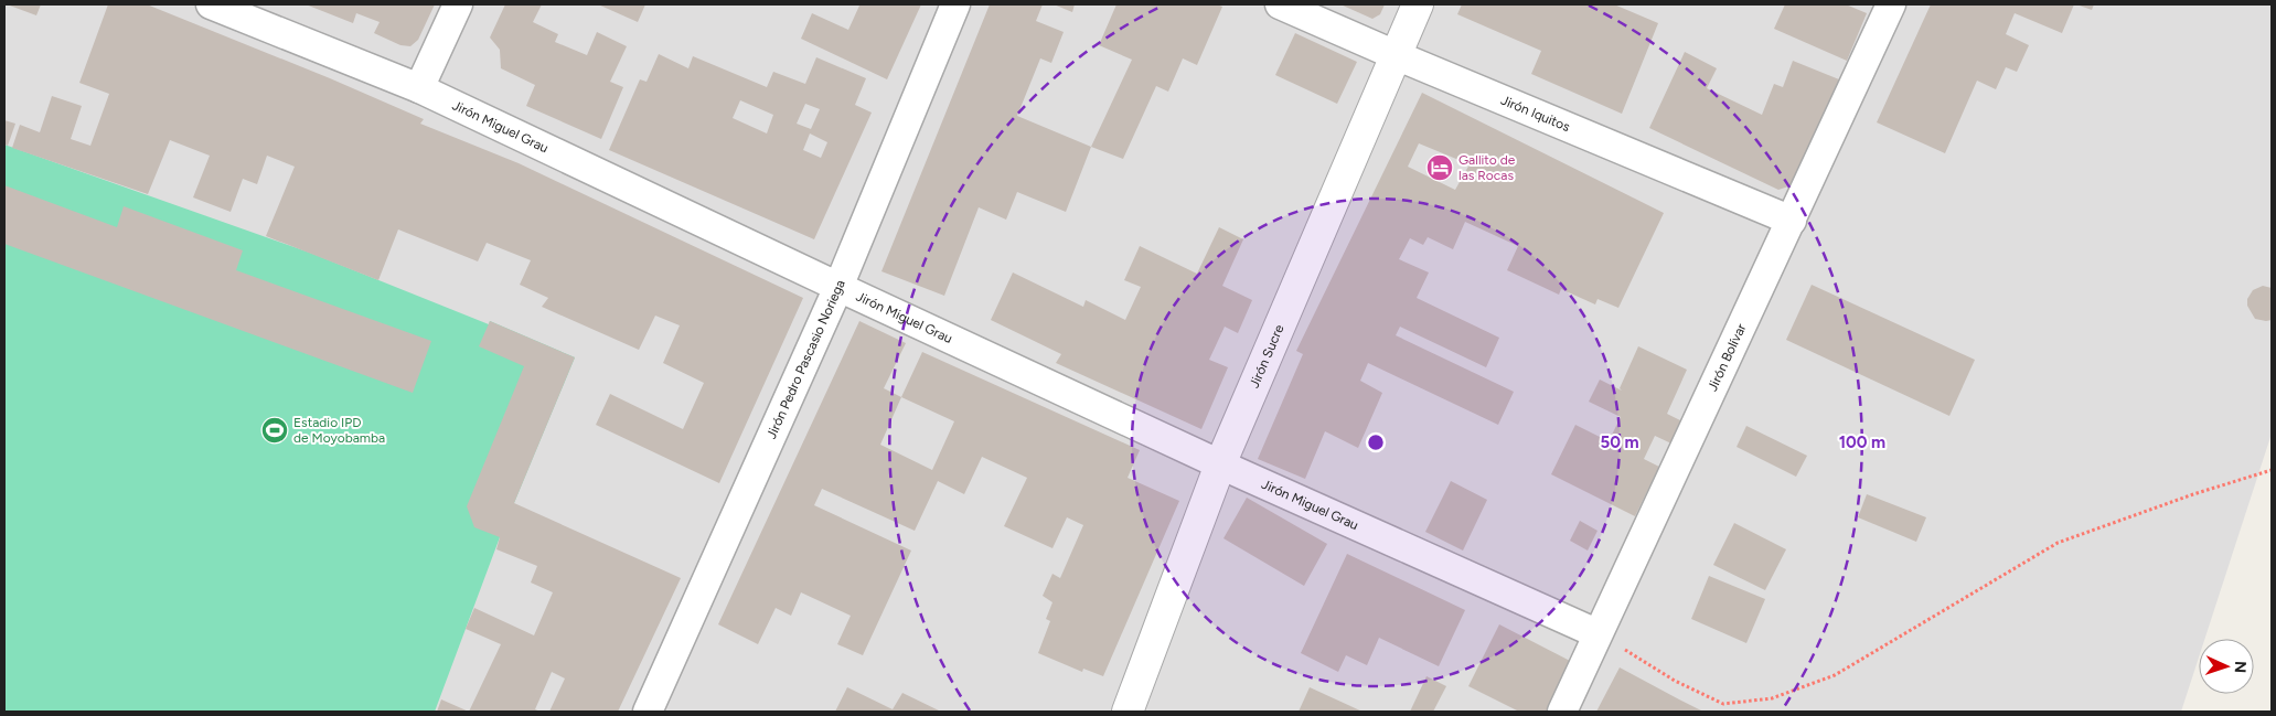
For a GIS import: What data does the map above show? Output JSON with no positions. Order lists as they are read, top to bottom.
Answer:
{
  "streets": {
    "street": [
      "Jirón Iquitos",
      "Jirón Miguel Grau",
      "Jirón Sucre",
      "Jirón Bolívar",
      "Jirón Pedro Pascasio Noriega"
    ]
  },
  "crossings": [
    ["Jirón Iquitos", "Jirón Sucre"],
    ["Jirón Iquitos", "Jirón Bolívar"],
    ["Jirón Miguel Grau", "Jirón Sucre"],
    ["Jirón Miguel Grau", "Jirón Bolívar"],
    ["Jirón Miguel Grau", "Jirón Pedro Pascasio Noriega"]
  ],
  "places": {
    "hotel": ["Gallito de las Rocas"],
    "sports": ["Estadio IPD de Moyobamba"]
  },
  "north": "right",
  "rings": ["50 m", "100 m"]
}
